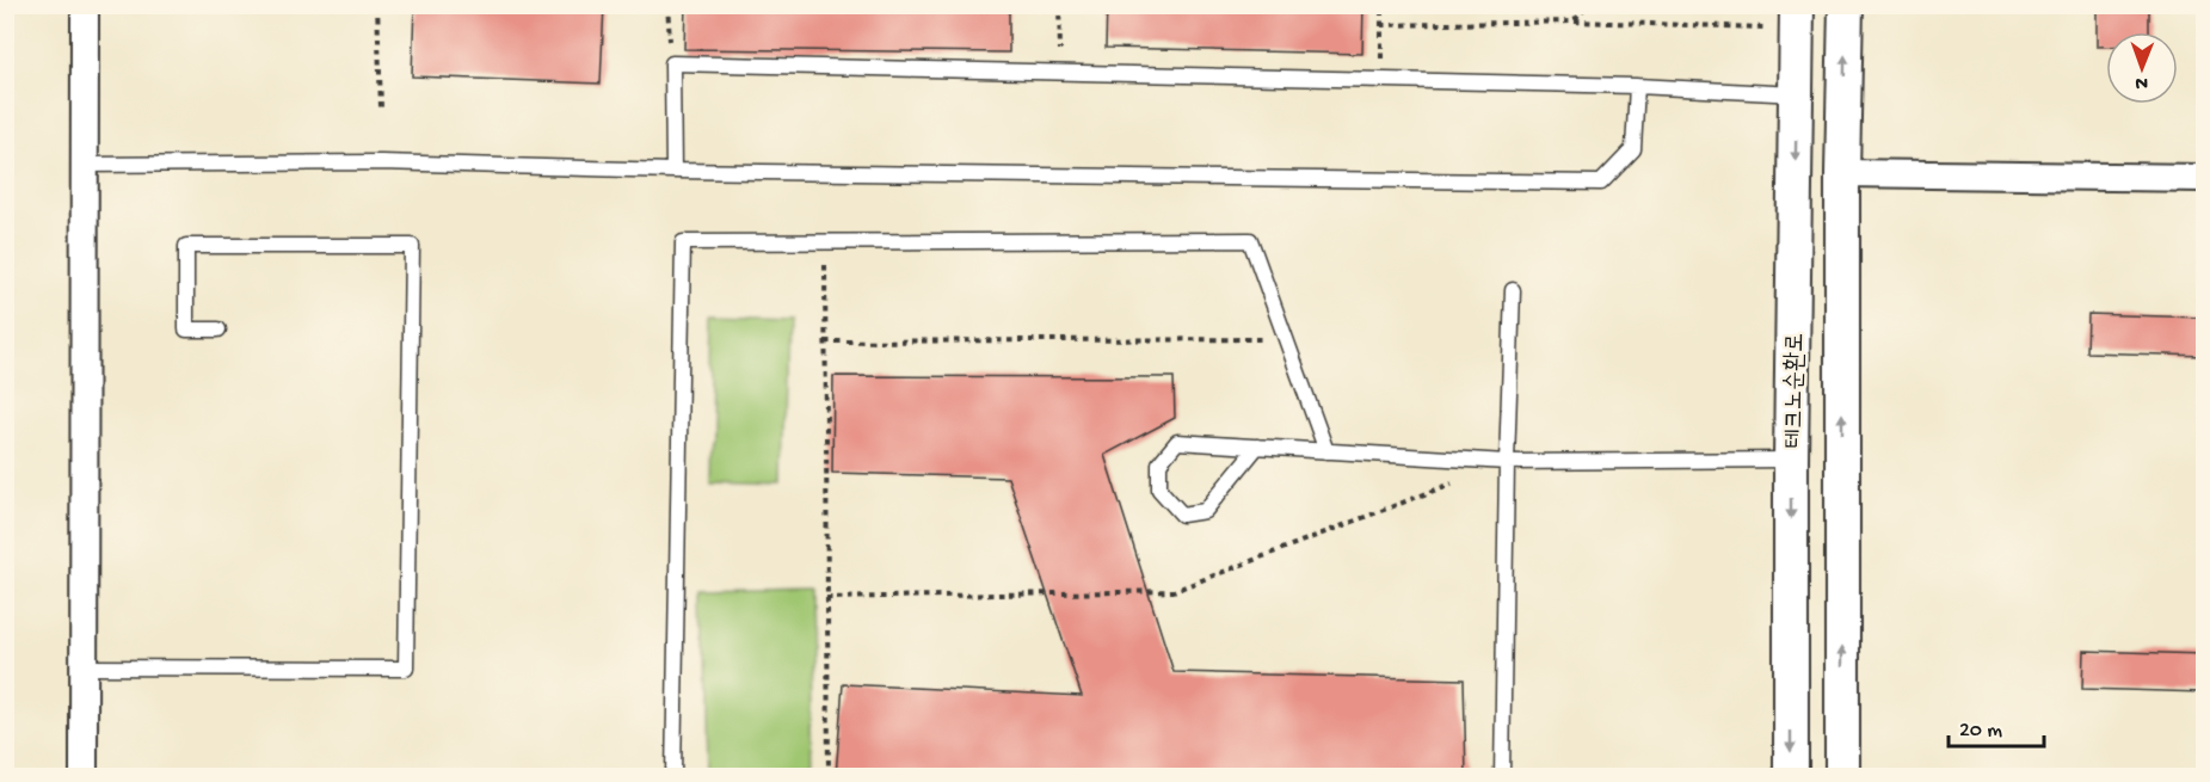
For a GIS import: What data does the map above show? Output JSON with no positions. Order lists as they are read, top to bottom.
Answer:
{
  "streets": {
    "street": ["테크노순환로"]
  },
  "scale_bar": "20 m",
  "north": "bottom"
}
